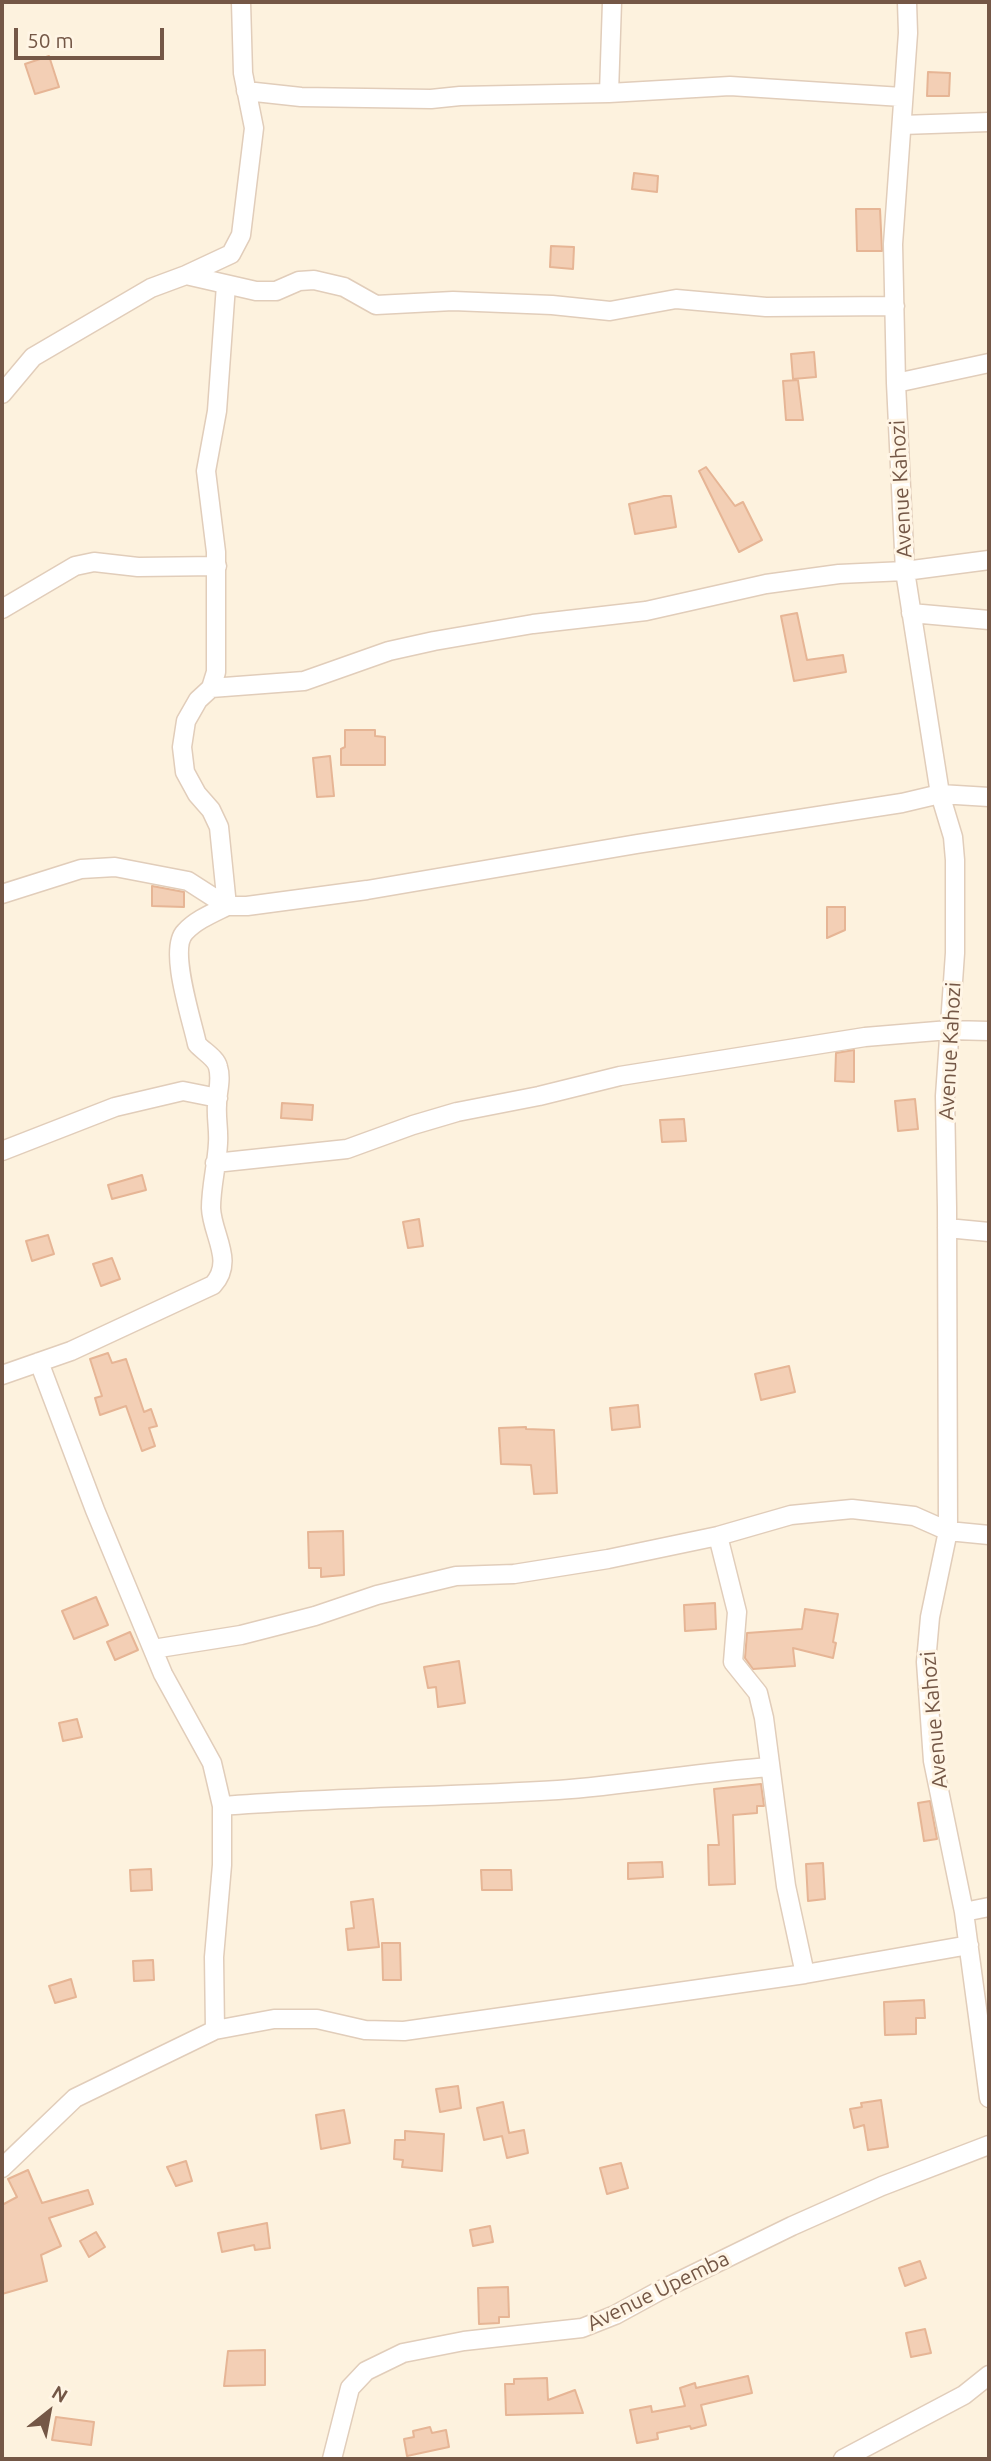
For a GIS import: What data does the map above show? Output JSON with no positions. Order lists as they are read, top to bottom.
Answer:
{
  "streets": {
    "street": ["Avenue Kahozi", "Avenue Upemba"]
  },
  "scale_bar": "50 m",
  "north": "top right"
}
